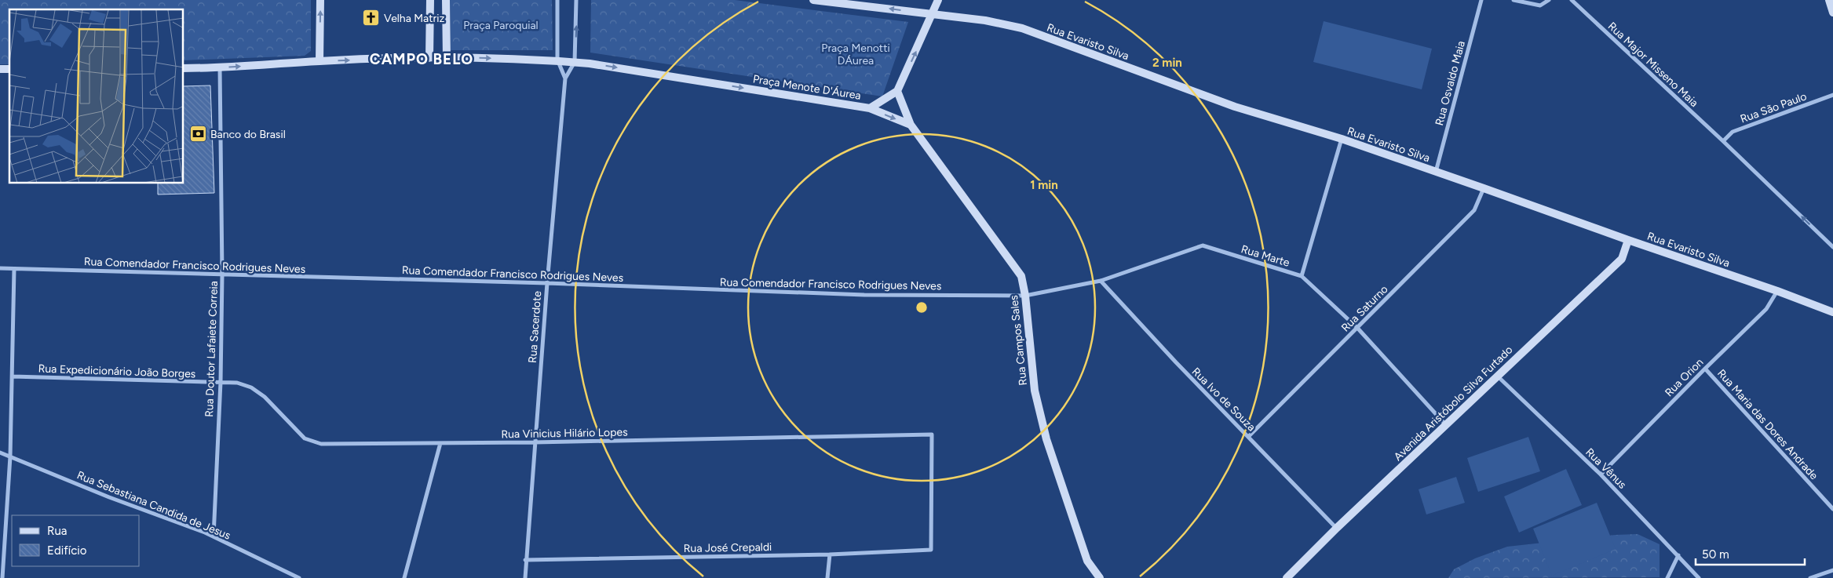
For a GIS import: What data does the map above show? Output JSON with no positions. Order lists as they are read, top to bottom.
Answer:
{
  "streets": {
    "main road": [
      "Rua Evaristo Silva",
      "Praça Menote D'Áurea",
      "Rua Campos Sales",
      "Avenida Aristóbolo Silva Furtado"
    ],
    "street": [
      "Rua Major Misseno Maia",
      "Rua Osvaldo Maia",
      "Rua São Paulo",
      "Rua Marte",
      "Rua Comendador Francisco Rodrigues Neves",
      "Rua Saturno",
      "Rua Sacerdote",
      "Rua Doutor Lafaiete Correia",
      "Rua Expedicionário João Borges",
      "Rua Orion",
      "Rua Ivo de Souza",
      "Rua Maria das Dores Andrade",
      "Rua Vinicius Hilário Lopes",
      "Rua Vênus",
      "Rua Sebastiana Candida de Jesus",
      "Rua José Crepaldi"
    ]
  },
  "crossings": [
    ["Rua Evaristo Silva", "Rua Osvaldo Maia"],
    ["Rua Evaristo Silva", "Rua Saturno"],
    ["Rua Evaristo Silva", "Rua Orion"],
    ["Rua Evaristo Silva", "Avenida Aristóbolo Silva Furtado"],
    ["Rua Major Misseno Maia", "Rua São Paulo"],
    ["Praça Menote D'Áurea", "Rua Sacerdote"],
    ["Praça Menote D'Áurea", "Rua Campos Sales"],
    ["Praça Menote D'Áurea", "Rua Doutor Lafaiete Correia"],
    ["Rua Marte", "Rua Comendador Francisco Rodrigues Neves"],
    ["Rua Marte", "Rua Saturno"],
    ["Rua Marte", "Rua Campos Sales"],
    ["Rua Marte", "Rua Ivo de Souza"],
    ["Rua Marte", "Avenida Aristóbolo Silva Furtado"],
    ["Rua Comendador Francisco Rodrigues Neves", "Rua Sacerdote"],
    ["Rua Comendador Francisco Rodrigues Neves", "Rua Campos Sales"],
    ["Rua Comendador Francisco Rodrigues Neves", "Rua Doutor Lafaiete Correia"],
    ["Rua Saturno", "Rua Ivo de Souza"],
    ["Rua Sacerdote", "Rua Vinicius Hilário Lopes"],
    ["Rua Sacerdote", "Rua José Crepaldi"],
    ["Rua Doutor Lafaiete Correia", "Rua Expedicionário João Borges"],
    ["Rua Doutor Lafaiete Correia", "Rua Vinicius Hilário Lopes"],
    ["Rua Doutor Lafaiete Correia", "Rua Sebastiana Candida de Jesus"],
    ["Rua Expedicionário João Borges", "Rua Vinicius Hilário Lopes"],
    ["Rua Orion", "Rua Maria das Dores Andrade"],
    ["Rua Orion", "Rua Vênus"],
    ["Rua Ivo de Souza", "Avenida Aristóbolo Silva Furtado"],
    ["Avenida Aristóbolo Silva Furtado", "Rua Vênus"],
    ["Rua Vinicius Hilário Lopes", "Rua José Crepaldi"]
  ],
  "one_way": ["Rua Major Misseno Maia", "Praça Menote D'Áurea"],
  "districts": ["CAMPO BELO"],
  "parks": ["Praça Paroquial", "Praça Menotti DÁurea"],
  "places": {
    "church": ["Velha Matriz"],
    "bank": ["Banco do Brasil"]
  },
  "legend": ["Rua", "Edifício"],
  "scale_bar": "50 m",
  "rings": ["2 min", "1 min"]
}
